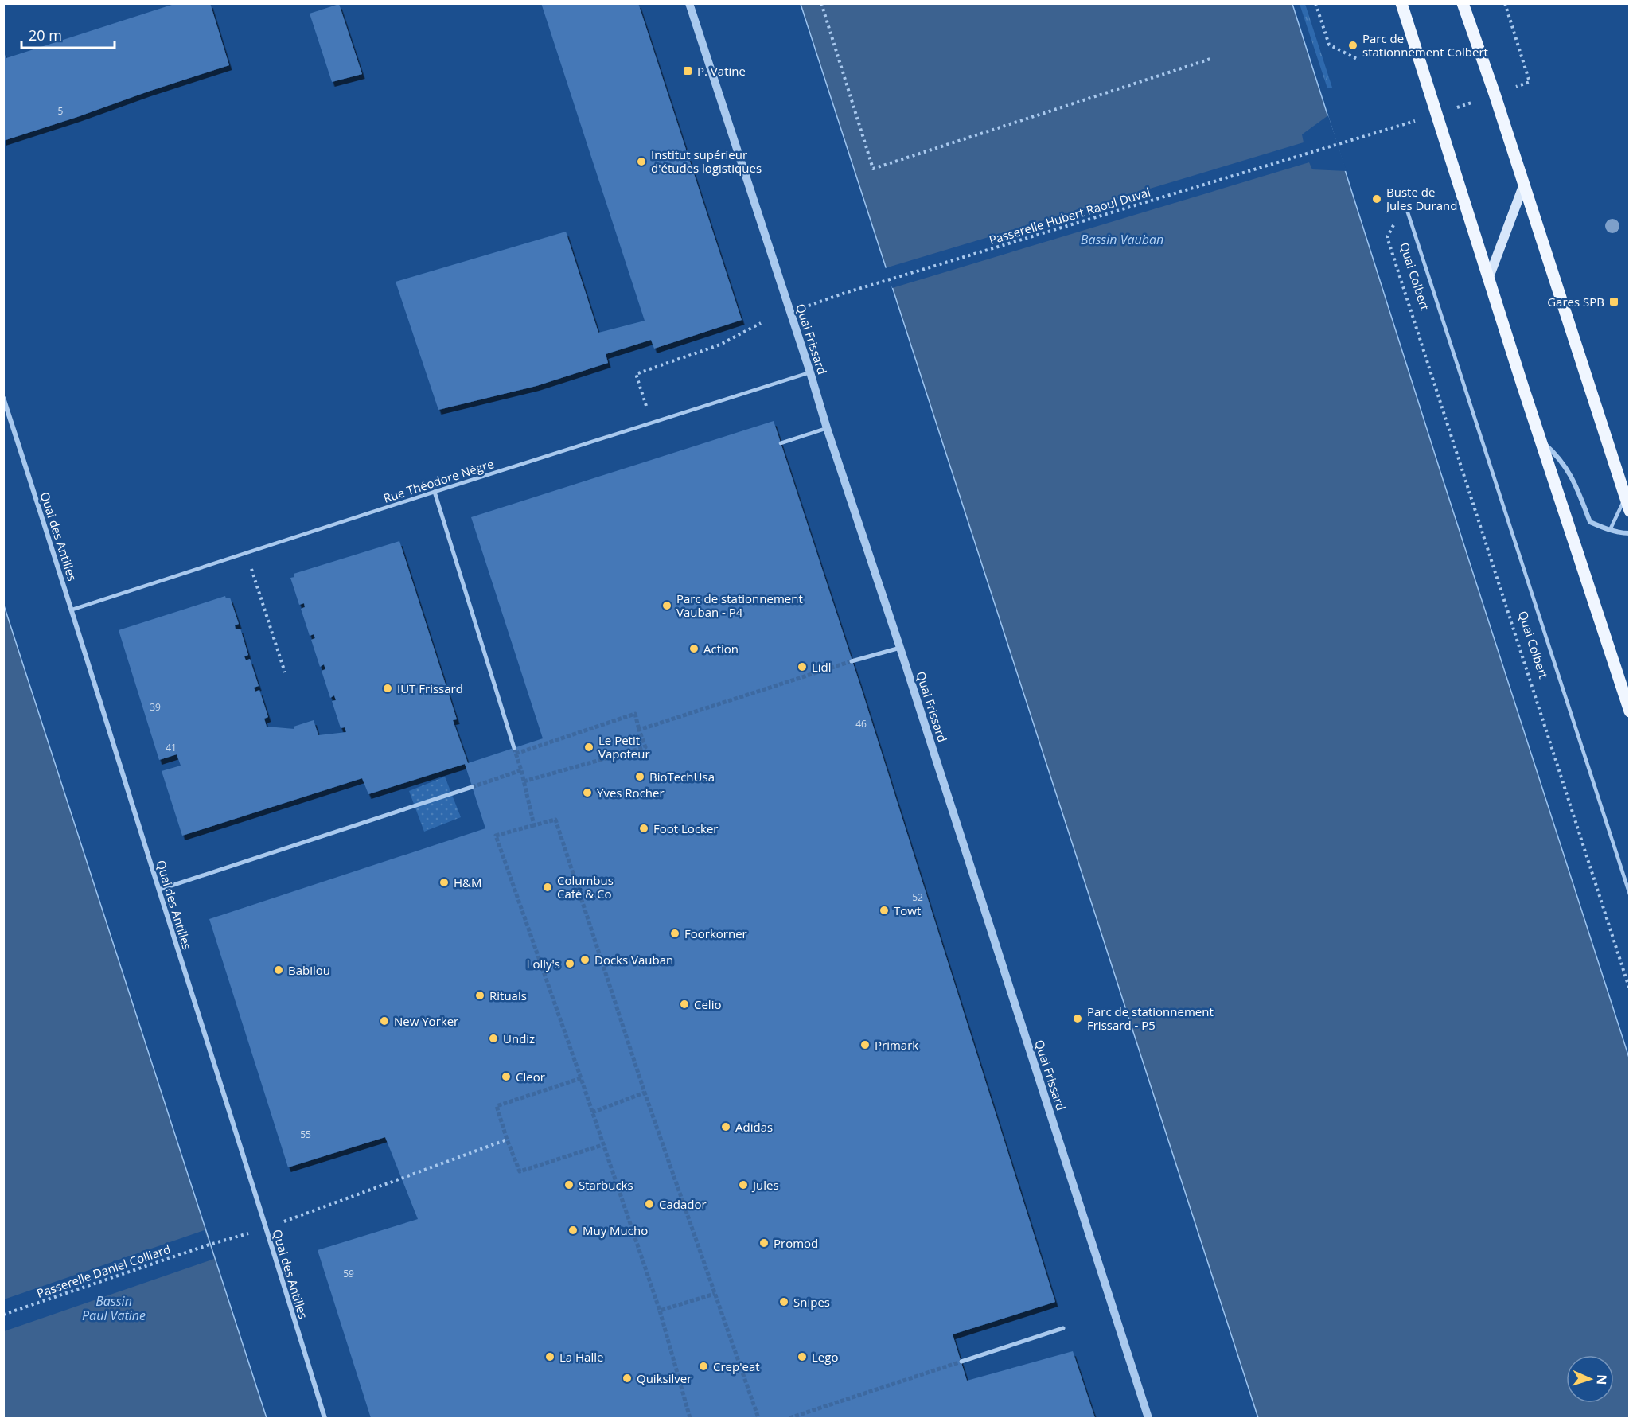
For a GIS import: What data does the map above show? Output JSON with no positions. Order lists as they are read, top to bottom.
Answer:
{
  "streets": {
    "street": ["Quai Frissard", "Quai des Antilles"],
    "lane": ["Quai Colbert", "Rue Théodore Nègre"],
    "path": ["Passerelle Hubert Raoul Duval", "Passerelle Daniel Colliard"]
  },
  "crossings": [
    ["Quai Frissard", "Rue Théodore Nègre"],
    ["Rue Théodore Nègre", "Quai des Antilles"],
    ["Quai des Antilles", "Passerelle Daniel Colliard"]
  ],
  "water": ["Bassin Vauban", "Bassin Paul Vatine"],
  "places": {
    "other": [
      "Parc de stationnement Colbert",
      "Institut supérieur d'études logistiques",
      "Buste de Jules Durand",
      "Parc de stationnement Vauban - P4",
      "Action",
      "Lidl",
      "IUT Frissard",
      "Le Petit Vapoteur",
      "BioTechUsa",
      "Yves Rocher",
      "Foot Locker",
      "H&M",
      "Columbus Café & Co",
      "Towt",
      "Foorkorner",
      "Docks Vauban",
      "Lolly's",
      "Babilou",
      "Rituals",
      "Celio",
      "Parc de stationnement Frissard - P5",
      "New Yorker",
      "Undiz",
      "Primark",
      "Cleor",
      "Adidas",
      "Starbucks",
      "Jules",
      "Cadador",
      "Muy Mucho",
      "Promod",
      "Snipes",
      "La Halle",
      "Lego",
      "Crep'eat",
      "Quiksilver"
    ],
    "transit": ["P. Vatine", "Gares SPB"]
  },
  "house_numbers": [
    "5",
    "39",
    "46",
    "41",
    "52",
    "55",
    "59"
  ],
  "scale_bar": "20 m",
  "north": "right"
}
